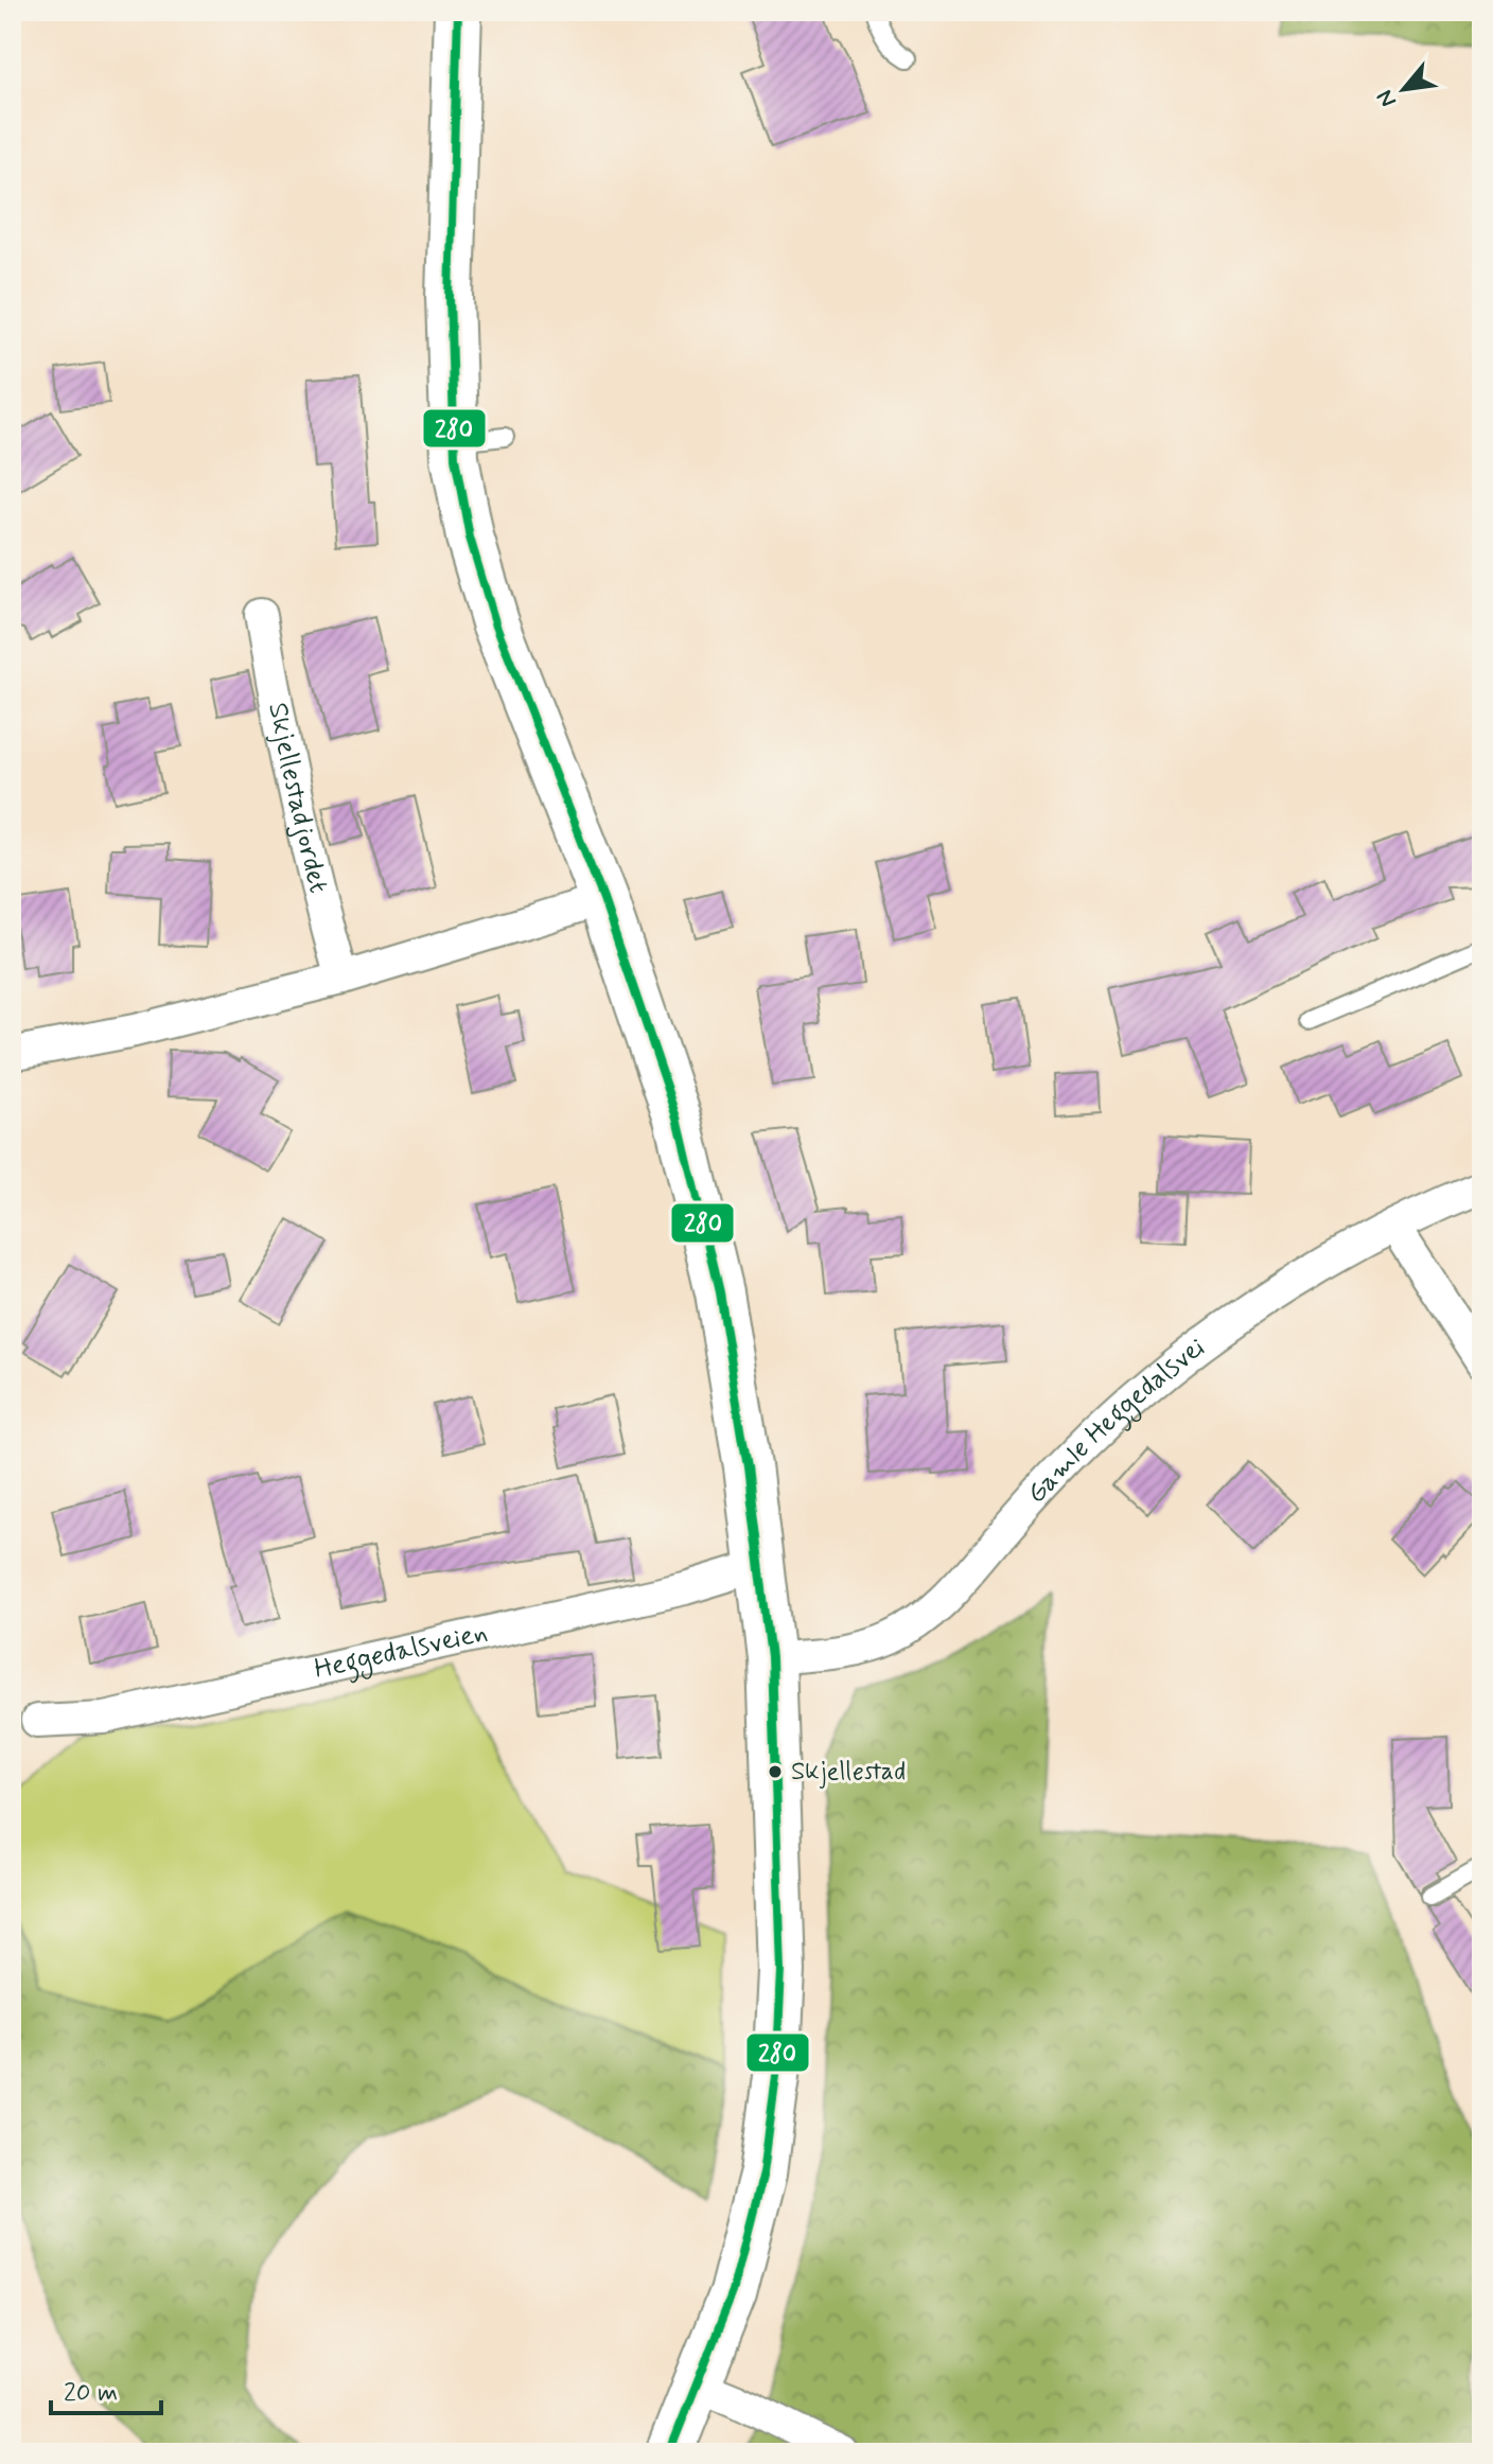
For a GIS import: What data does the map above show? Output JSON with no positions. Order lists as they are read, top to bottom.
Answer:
{
  "streets": {
    "street": ["Skjellestadjordet", "Gamle Heggedalsvei", "Heggedalsveien"]
  },
  "places": ["Skjellestad"],
  "lines": ["transit line 280"],
  "scale_bar": "20 m",
  "north": "bottom left"
}
